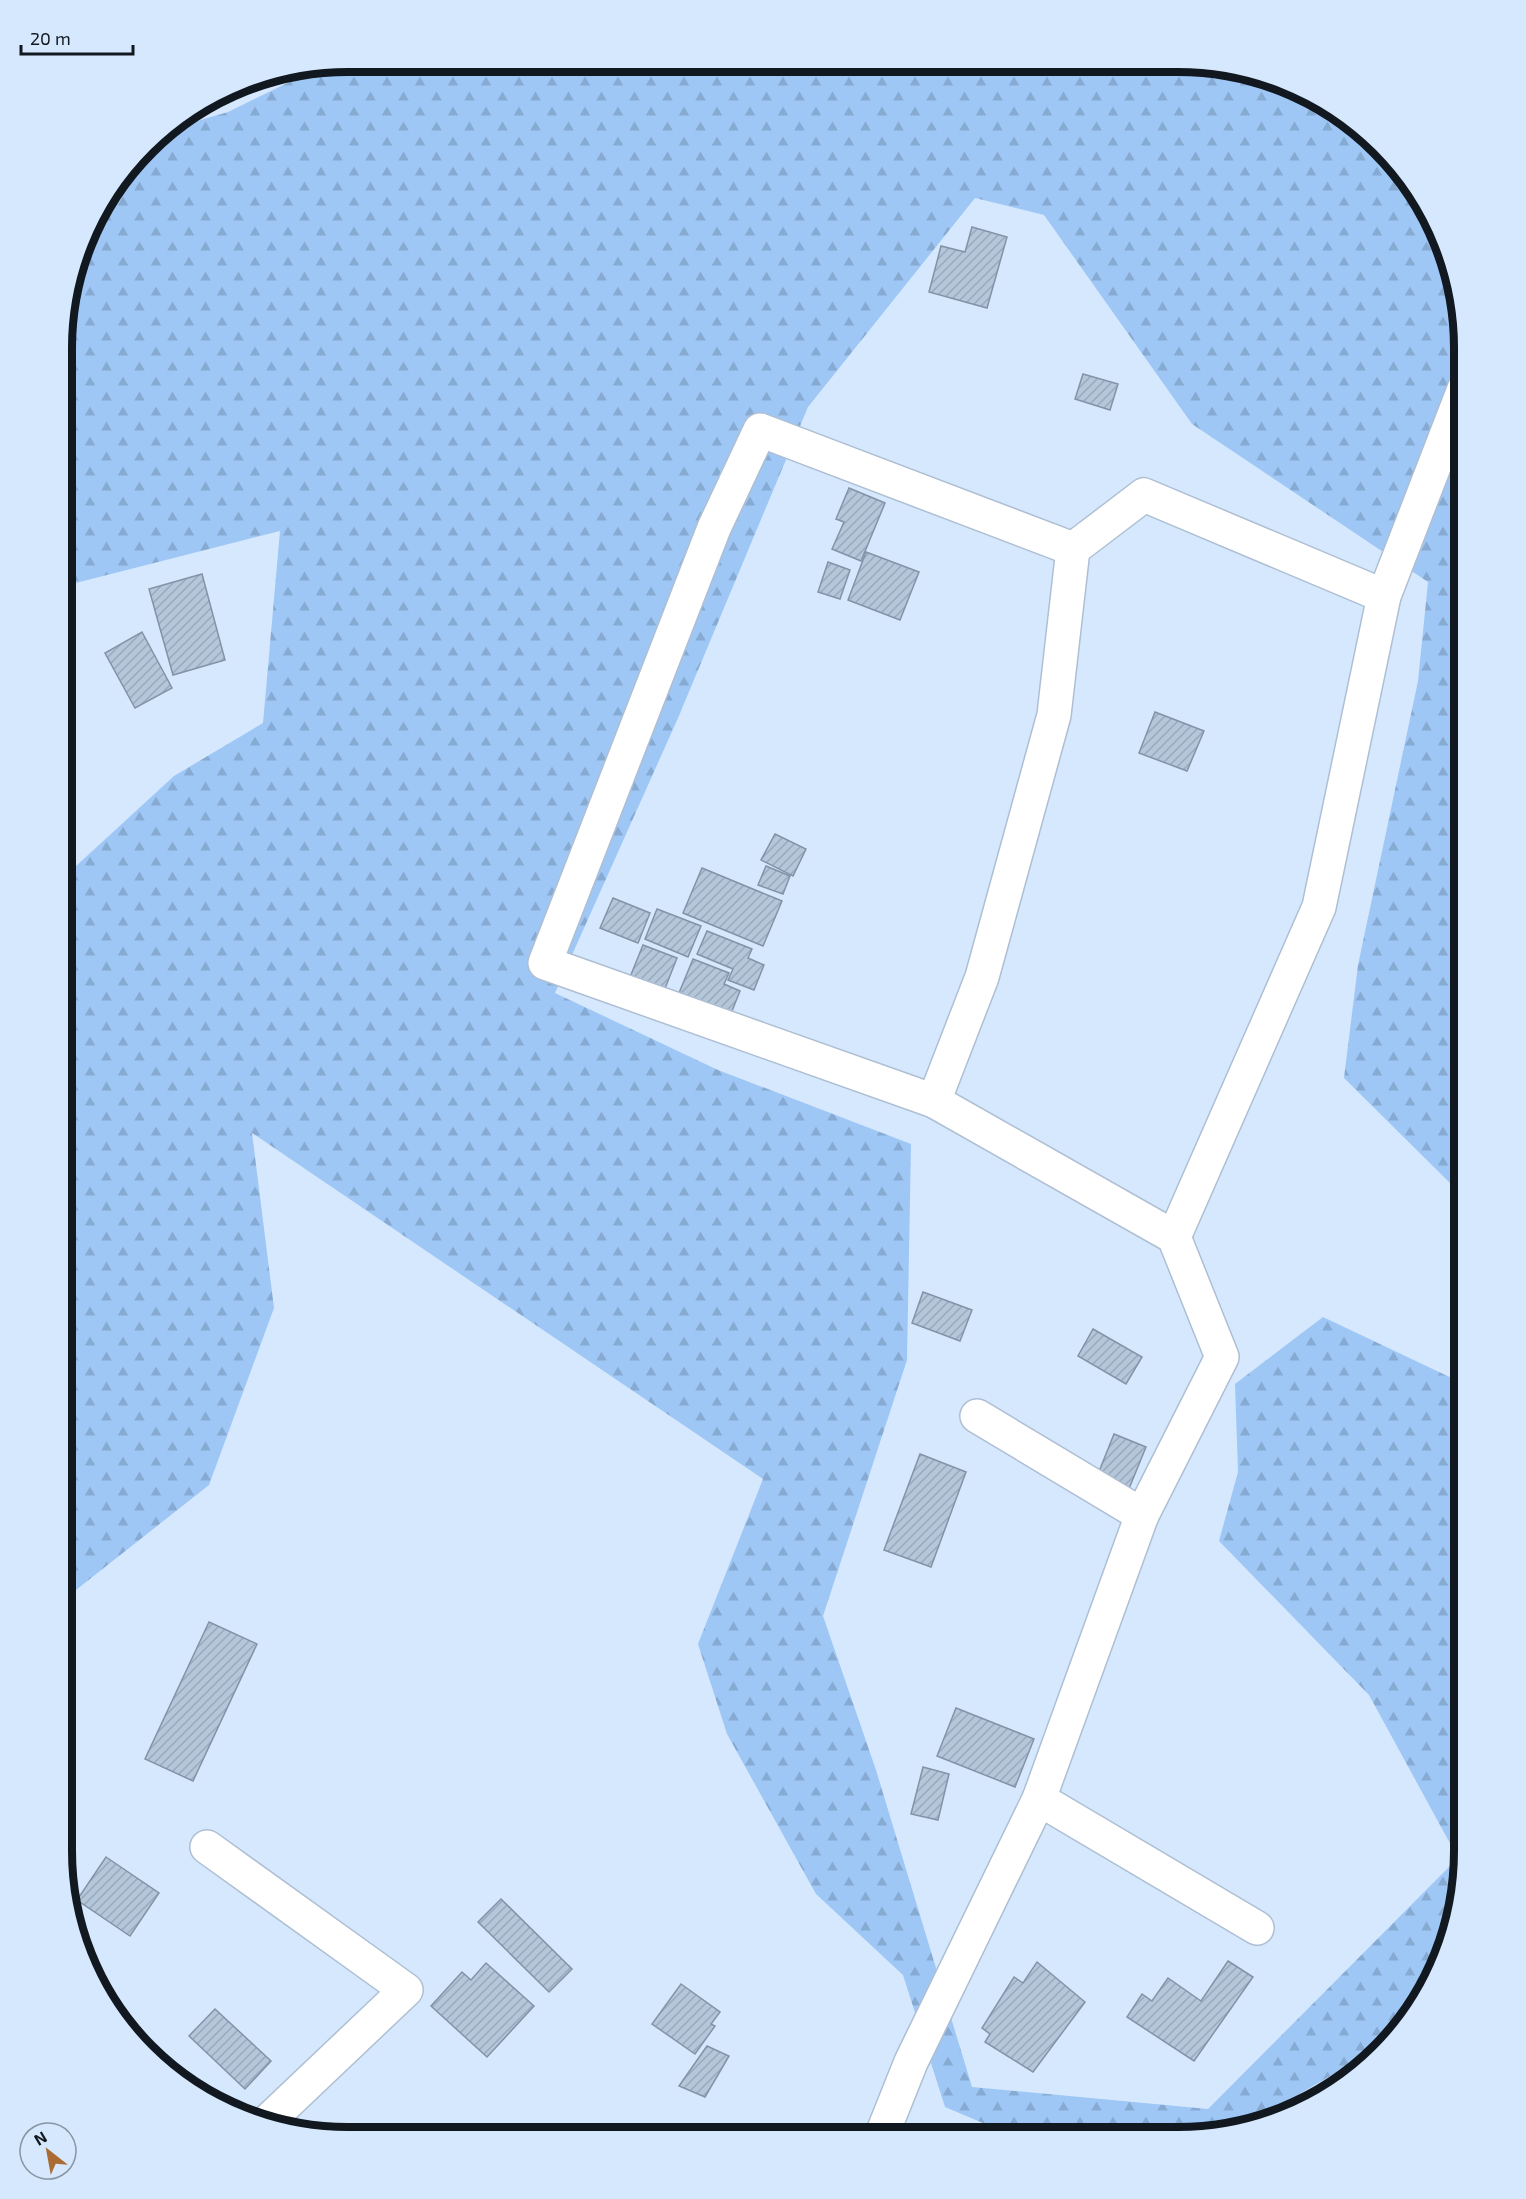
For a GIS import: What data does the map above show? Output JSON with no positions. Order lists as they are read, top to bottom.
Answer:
{
  "scale_bar": "20 m",
  "north": "top left"
}
